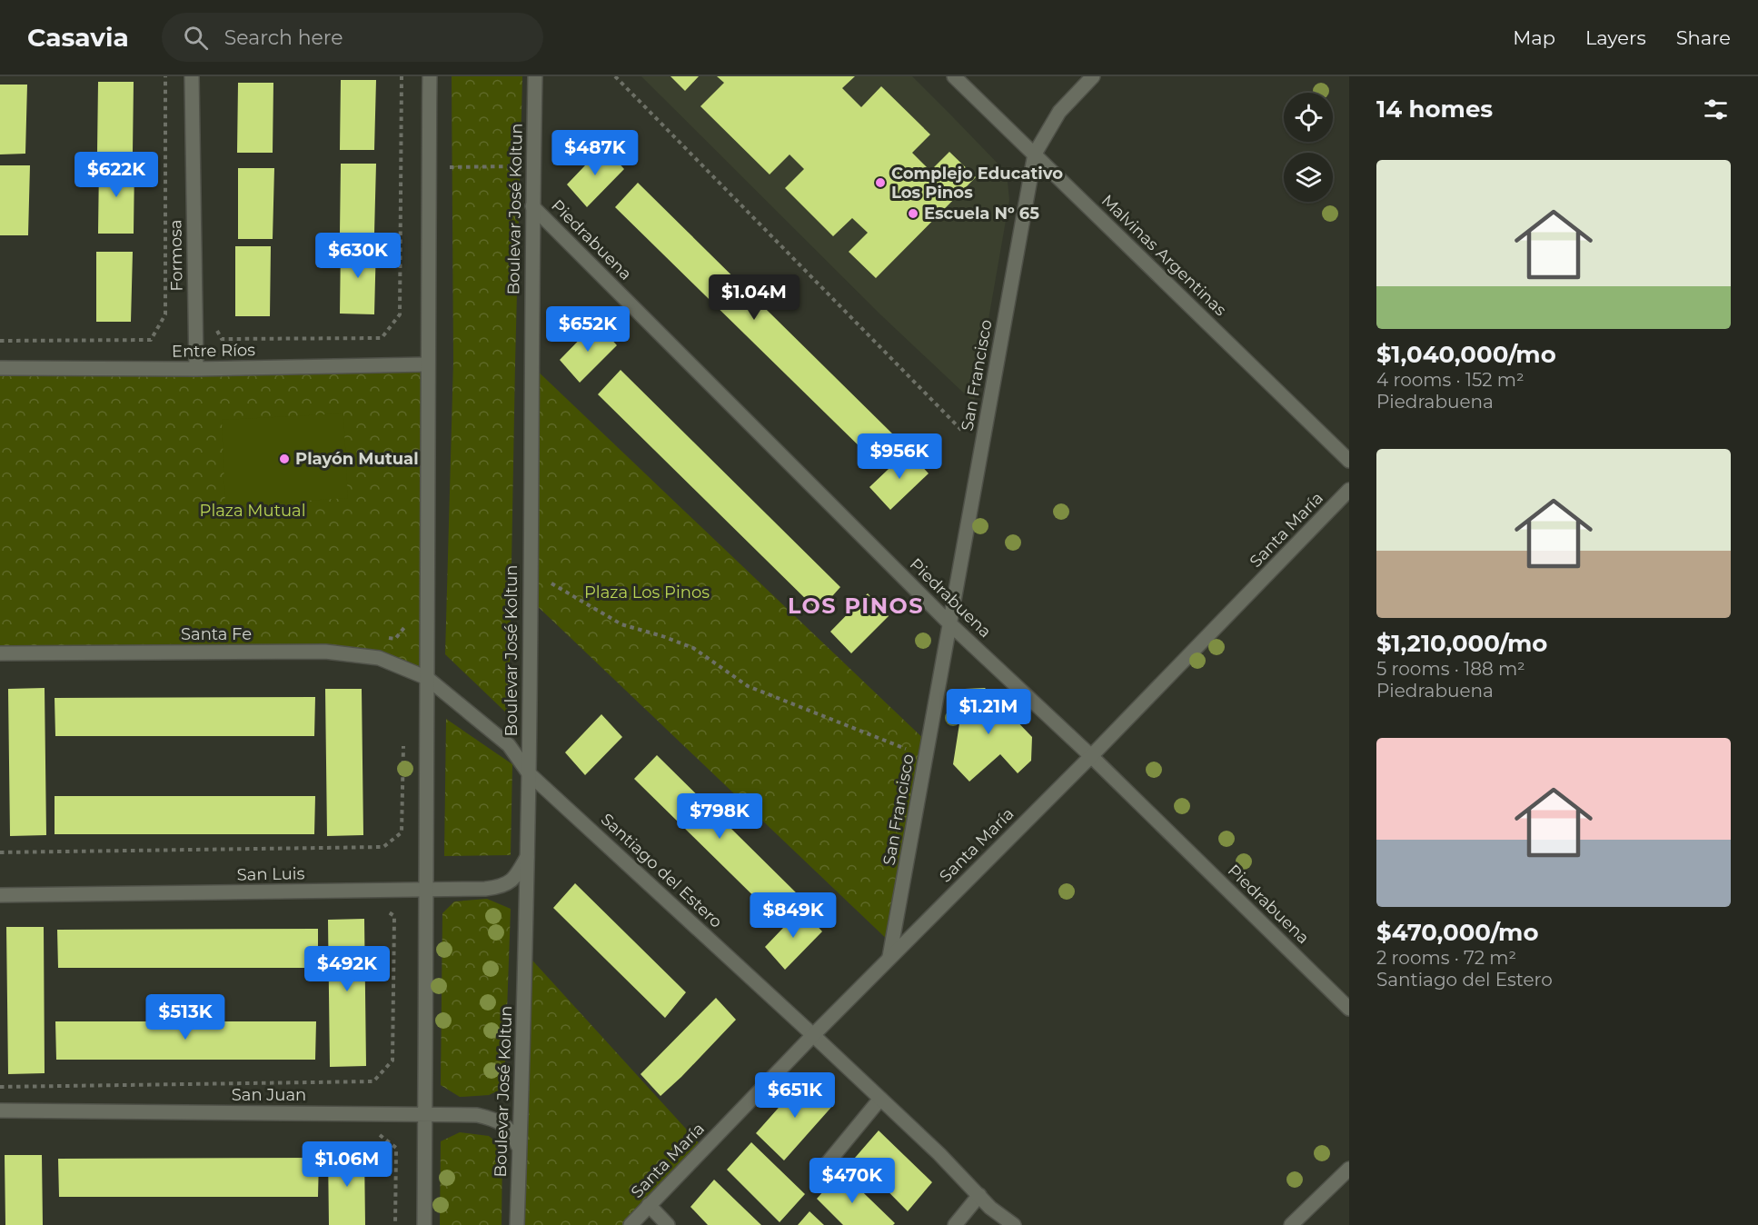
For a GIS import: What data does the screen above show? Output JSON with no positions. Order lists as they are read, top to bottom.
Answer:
{
  "streets": {
    "street": [
      "Boulevar José Koltun",
      "Piedrabuena",
      "Formosa",
      "Malvinas Argentinas",
      "Entre Ríos",
      "San Francisco",
      "Santa María",
      "Santa Fe",
      "Santiago del Estero",
      "San Luis",
      "San Juan"
    ]
  },
  "crossings": [
    ["Boulevar José Koltun", "Piedrabuena"],
    ["Boulevar José Koltun", "Santiago del Estero"],
    ["Boulevar José Koltun", "San Luis"],
    ["Boulevar José Koltun", "San Juan"],
    ["Piedrabuena", "San Francisco"],
    ["Piedrabuena", "Santa María"],
    ["Formosa", "Entre Ríos"],
    ["Malvinas Argentinas", "San Francisco"],
    ["San Francisco", "Santa María"],
    ["Santa María", "Santiago del Estero"],
    ["Santa Fe", "Santiago del Estero"]
  ],
  "districts": ["LOS PINOS"],
  "parks": ["Plaza Mutual", "Plaza Los Pinos"],
  "places": ["Complejo Educativo Los Pinos", "Escuela Nº 65", "Playón Mutual"],
  "page": {
    "header": "Casavia",
    "search": "Search here",
    "nav": ["Map", "Layers", "Share"],
    "heading": "14 homes",
    "price": [
      "$487K",
      "$622K",
      "$630K",
      "$1.04M",
      "$652K",
      "$956K",
      "$1.21M",
      "$798K",
      "$849K",
      "$492K",
      "$513K",
      "$651K",
      "$1.06M",
      "$470K"
    ],
    "list": [
      {
        "name": "$1,040,000/mo",
        "note": "4 rooms · 152 m² · Piedrabuena"
      },
      {
        "name": "$1,210,000/mo",
        "note": "5 rooms · 188 m² · Piedrabuena"
      },
      {
        "name": "$470,000/mo",
        "note": "2 rooms · 72 m² · Santiago del Estero"
      }
    ]
  }
}
